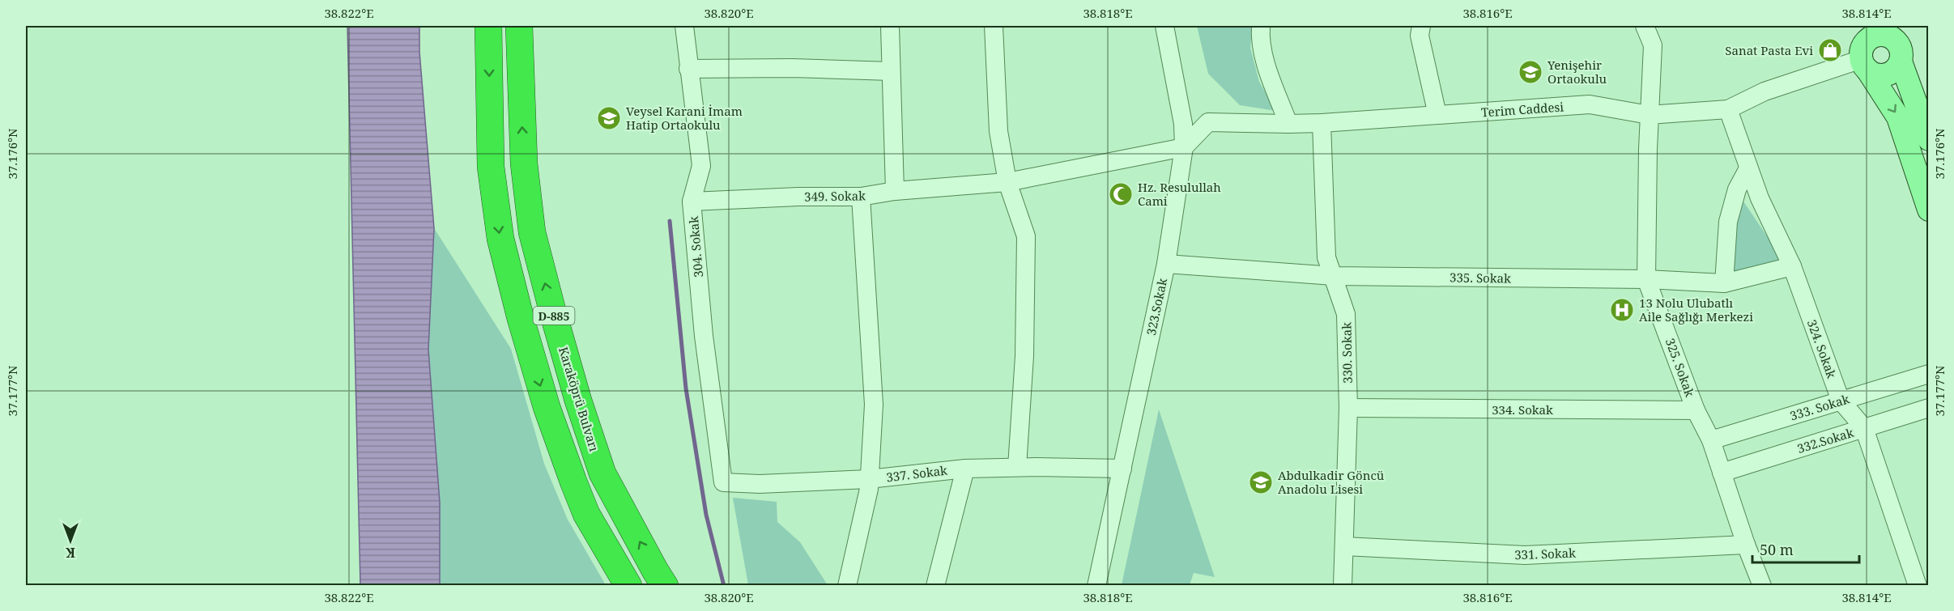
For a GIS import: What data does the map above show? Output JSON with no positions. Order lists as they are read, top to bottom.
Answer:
{
  "streets": {
    "highway": ["D-885", "Karaköprü Bulvarı"],
    "street": [
      "Terim Caddesi",
      "349. Sokak",
      "304. Sokak",
      "335. Sokak",
      "323.Sokak",
      "324. Sokak",
      "330. Sokak",
      "325. Sokak",
      "333. Sokak",
      "334. Sokak",
      "332.Sokak",
      "337. Sokak",
      "331. Sokak"
    ]
  },
  "crossings": [
    ["Terim Caddesi", "349. Sokak"],
    ["Terim Caddesi", "323.Sokak"],
    ["Terim Caddesi", "324. Sokak"],
    ["Terim Caddesi", "330. Sokak"],
    ["Terim Caddesi", "325. Sokak"],
    ["349. Sokak", "304. Sokak"],
    ["349. Sokak", "323.Sokak"],
    ["304. Sokak", "337. Sokak"],
    ["335. Sokak", "323.Sokak"],
    ["335. Sokak", "324. Sokak"],
    ["335. Sokak", "330. Sokak"],
    ["335. Sokak", "325. Sokak"],
    ["323.Sokak", "337. Sokak"],
    ["324. Sokak", "333. Sokak"],
    ["324. Sokak", "332.Sokak"],
    ["330. Sokak", "334. Sokak"],
    ["330. Sokak", "331. Sokak"],
    ["325. Sokak", "333. Sokak"],
    ["325. Sokak", "334. Sokak"],
    ["325. Sokak", "332.Sokak"],
    ["325. Sokak", "331. Sokak"]
  ],
  "places": {
    "shop": ["Sanat Pasta Evi"],
    "school or university": ["Yenişehir Ortaokulu", "Veysel Karani İmam Hatip Ortaokulu", "Abdulkadir Göncü Anadolu Lisesi"],
    "mosque": ["Hz. Resulullah Cami"],
    "hospital": ["13 Nolu Ulubatlı Aile Sağlığı Merkezi"]
  },
  "scale_bar": "50 m",
  "north": "bottom",
  "coordinates": [
    "38.822°E",
    "38.820°E",
    "38.818°E",
    "38.816°E",
    "38.814°E",
    "37.176°N",
    "37.177°N"
  ]
}
